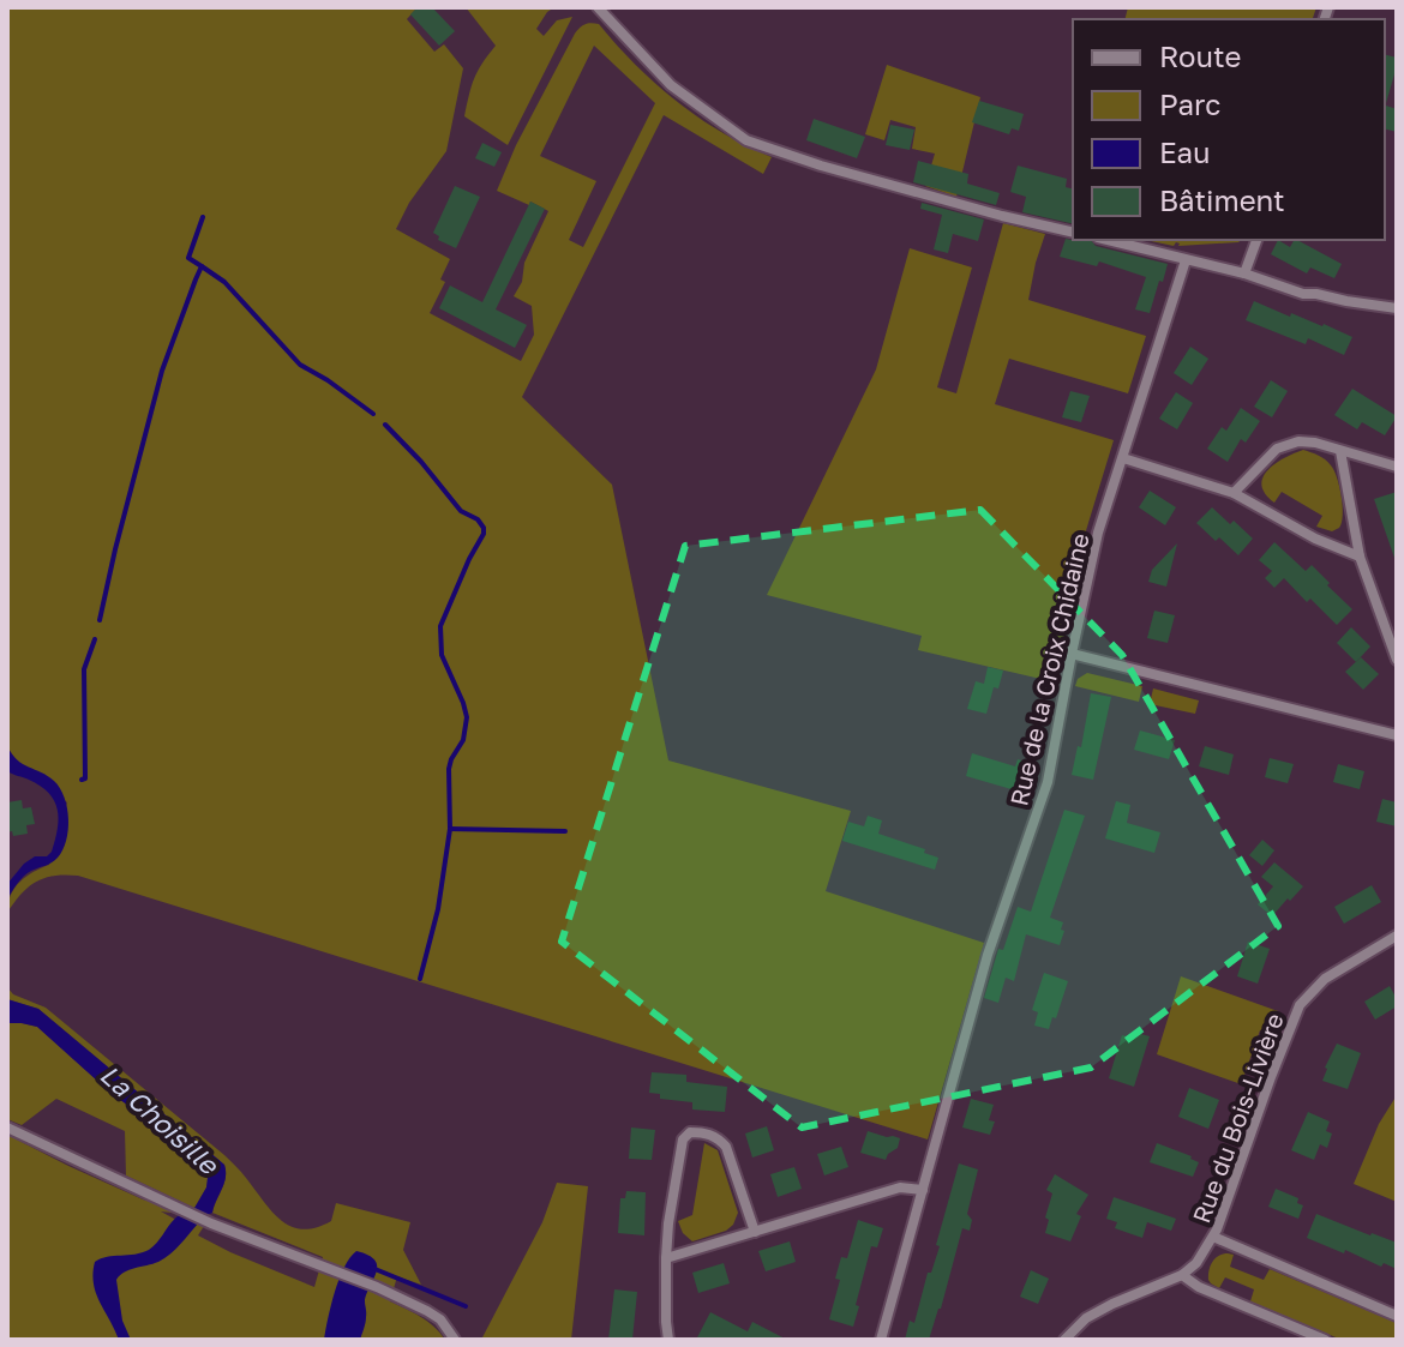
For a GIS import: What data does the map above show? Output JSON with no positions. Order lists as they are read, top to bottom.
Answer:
{
  "streets": {
    "street": ["Rue de la Croix Chidaine", "Rue du Bois-Livière"]
  },
  "water": ["La Choisille"],
  "legend": [
    "Route",
    "Parc",
    "Eau",
    "Bâtiment"
  ]
}
